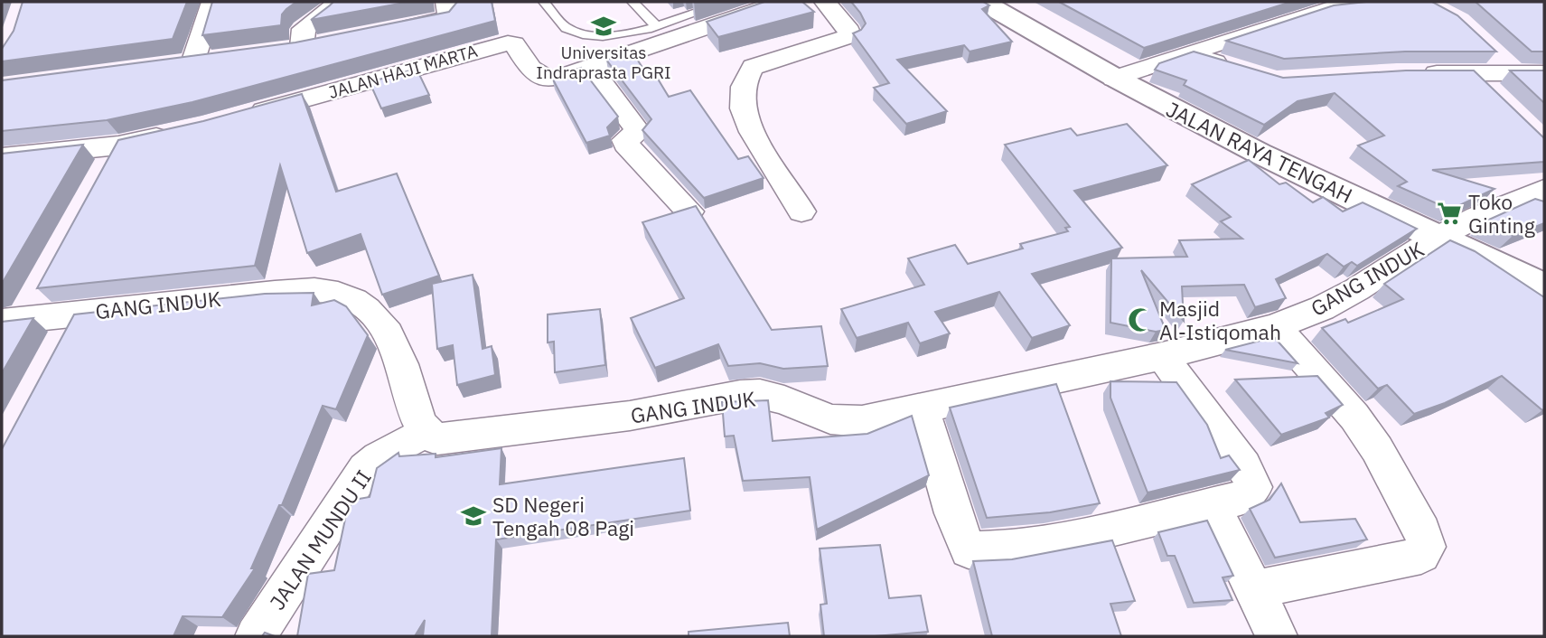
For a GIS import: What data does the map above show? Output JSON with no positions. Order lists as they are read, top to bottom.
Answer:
{
  "streets": {
    "street": [
      "JALAN HAJI MARTA",
      "JALAN RAYA TENGAH",
      "GANG INDUK",
      "JALAN MUNDU II"
    ]
  },
  "crossings": [
    ["JALAN RAYA TENGAH", "GANG INDUK"],
    ["GANG INDUK", "JALAN MUNDU II"]
  ],
  "places": {
    "school or university": ["Universitas Indraprasta PGRI", "SD Negeri Tengah 08 Pagi"],
    "supermarket": ["Toko Ginting"],
    "mosque": ["Masjid Al-Istiqomah"]
  }
}
